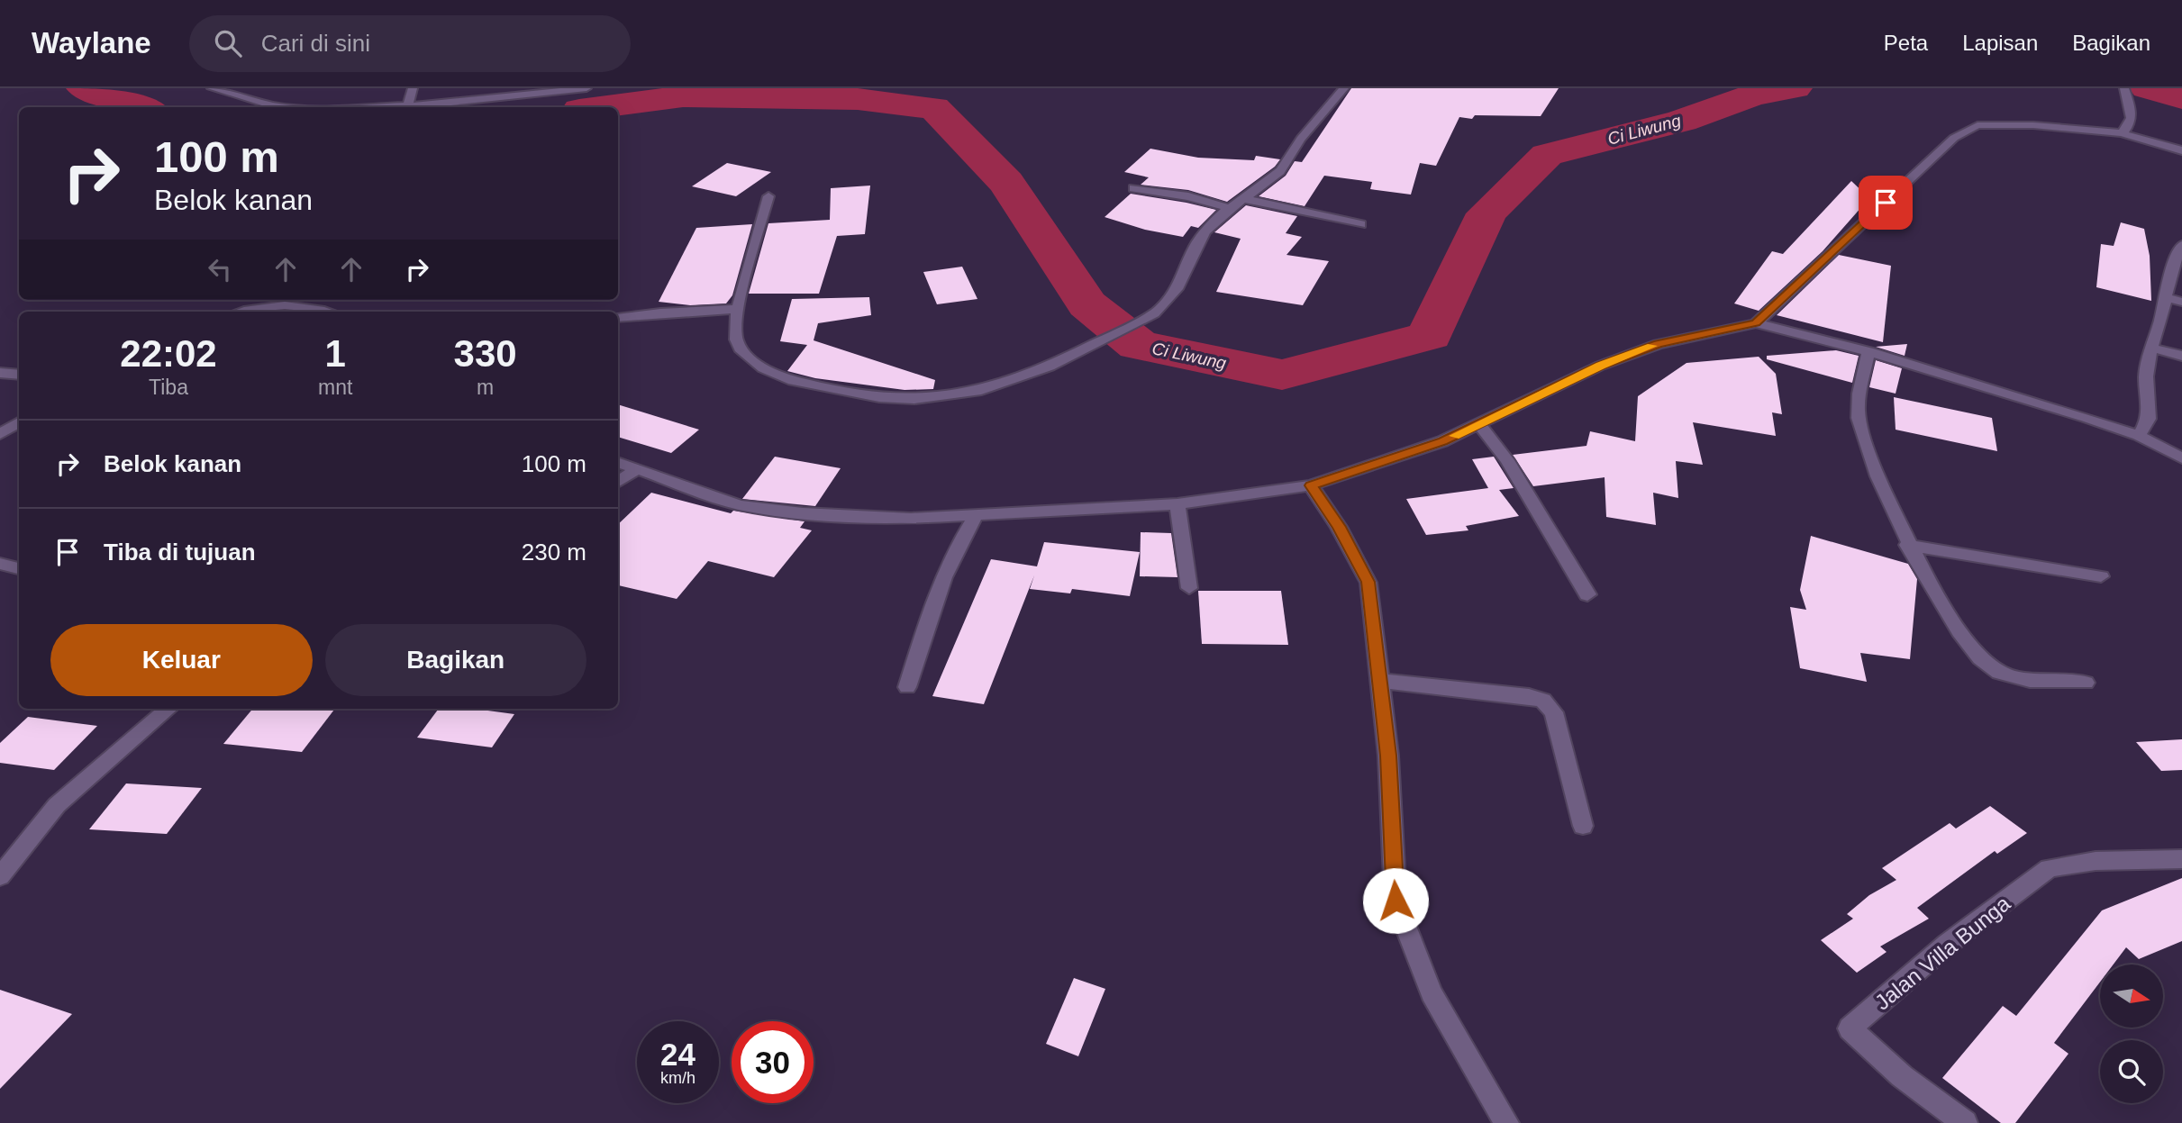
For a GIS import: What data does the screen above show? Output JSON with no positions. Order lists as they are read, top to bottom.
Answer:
{
  "streets": {
    "street": ["Jalan Villa Bunga"]
  },
  "water": ["Ci Liwung"],
  "north": "right",
  "page": {
    "header": "Waylane",
    "search": "Cari di sini",
    "nav": ["Peta", "Lapisan", "Bagikan"],
    "turn": ["100 m", "Belok kanan"],
    "eta": [
      "22:02",
      "Tiba",
      "1",
      "mnt",
      "330",
      "m"
    ],
    "list": [
      {
        "name": "Belok kanan",
        "value": "100 m"
      },
      {
        "name": "Tiba di tujuan",
        "value": "230 m"
      }
    ],
    "buttons": ["Keluar", "Bagikan"],
    "speed": "24 km/h",
    "limit": "30"
  }
}
